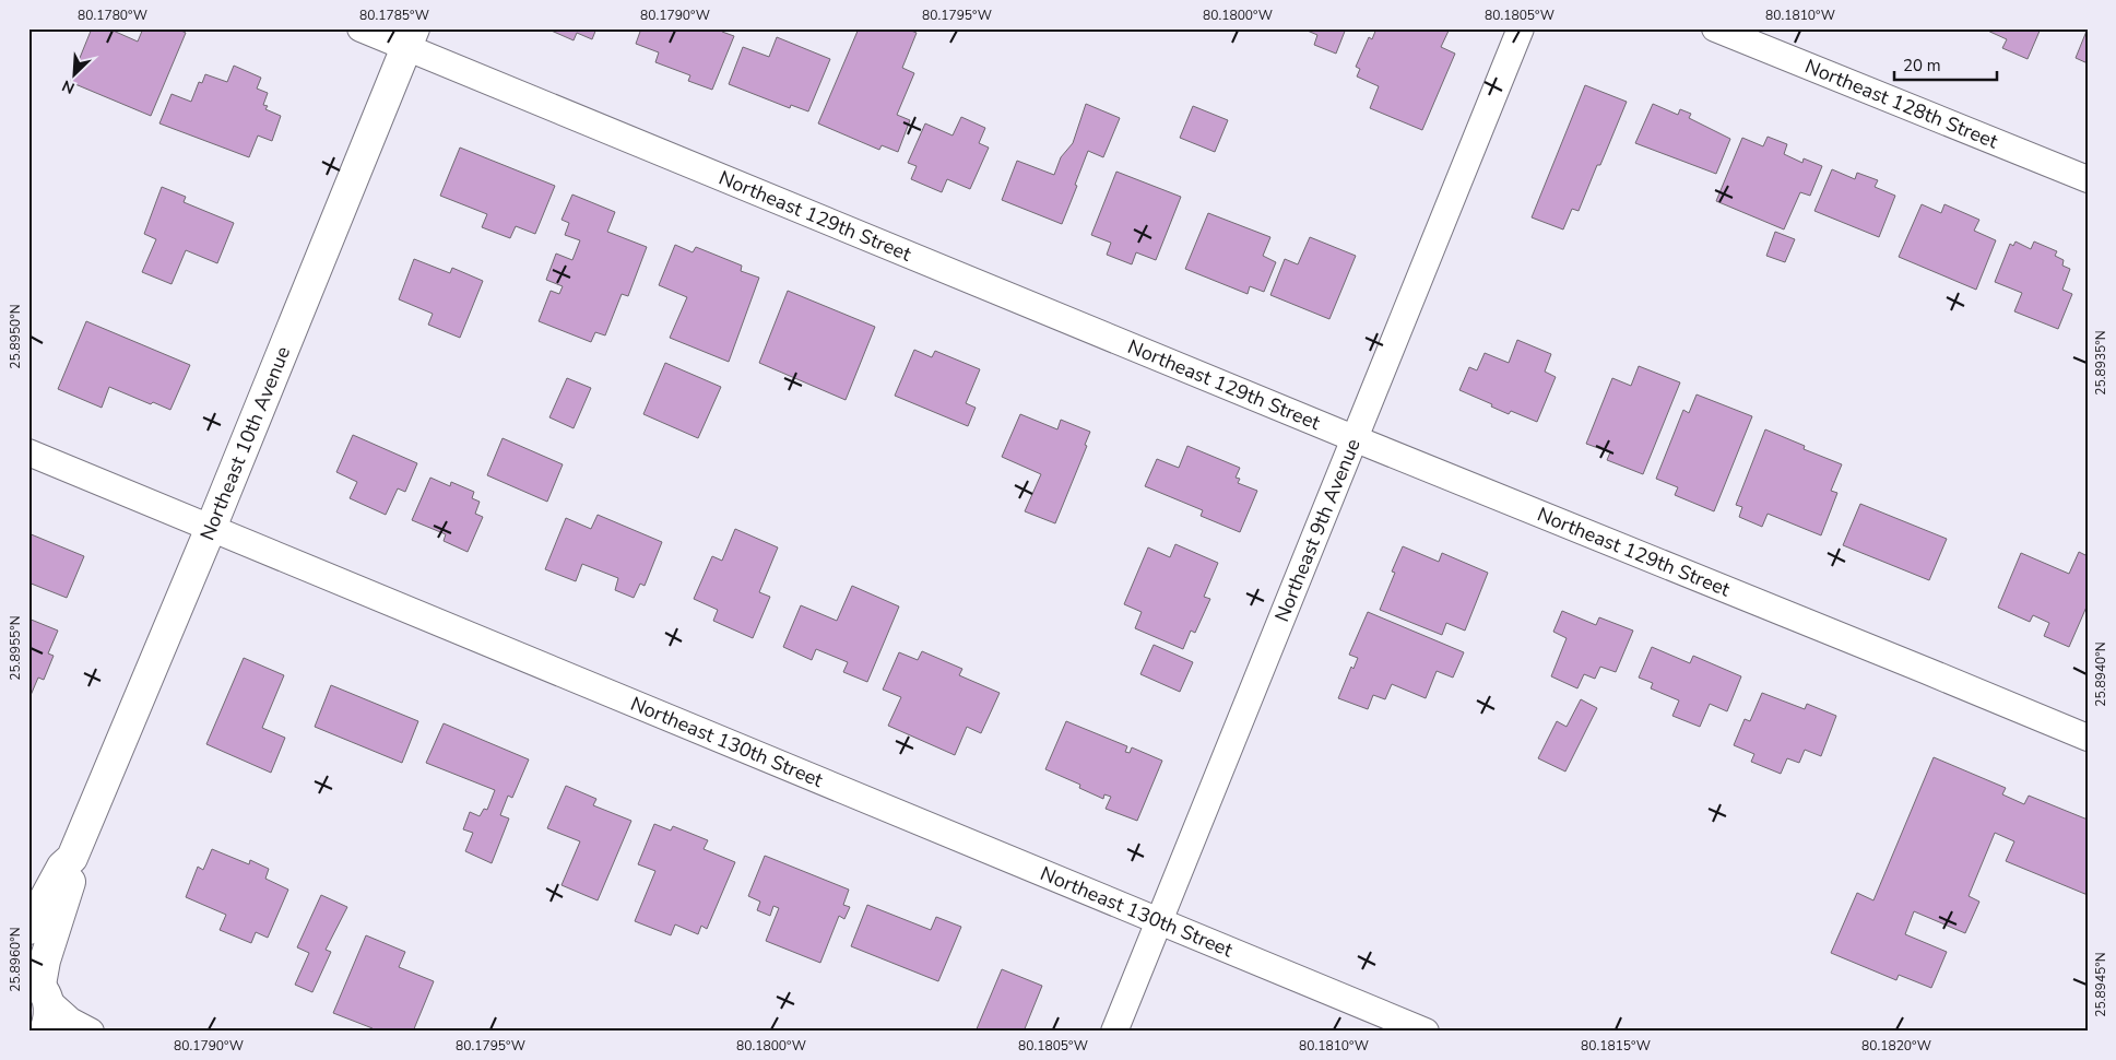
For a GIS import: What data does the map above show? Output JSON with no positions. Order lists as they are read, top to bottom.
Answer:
{
  "streets": {
    "street": [
      "Northeast 128th Street",
      "Northeast 129th Street",
      "Northeast 10th Avenue",
      "Northeast 9th Avenue",
      "Northeast 130th Street"
    ]
  },
  "crossings": [
    ["Northeast 129th Street", "Northeast 10th Avenue"],
    ["Northeast 129th Street", "Northeast 9th Avenue"],
    ["Northeast 10th Avenue", "Northeast 130th Street"],
    ["Northeast 9th Avenue", "Northeast 130th Street"]
  ],
  "scale_bar": "20 m",
  "north": "bottom left",
  "coordinates": [
    "80.1780°W",
    "80.1785°W",
    "80.1790°W",
    "80.1795°W",
    "80.1800°W",
    "80.1805°W",
    "80.1810°W",
    "25.8950°N",
    "25.8935°N",
    "25.8955°N",
    "25.8940°N",
    "25.8960°N",
    "25.8945°N",
    "80.1815°W",
    "80.1820°W"
  ]
}
